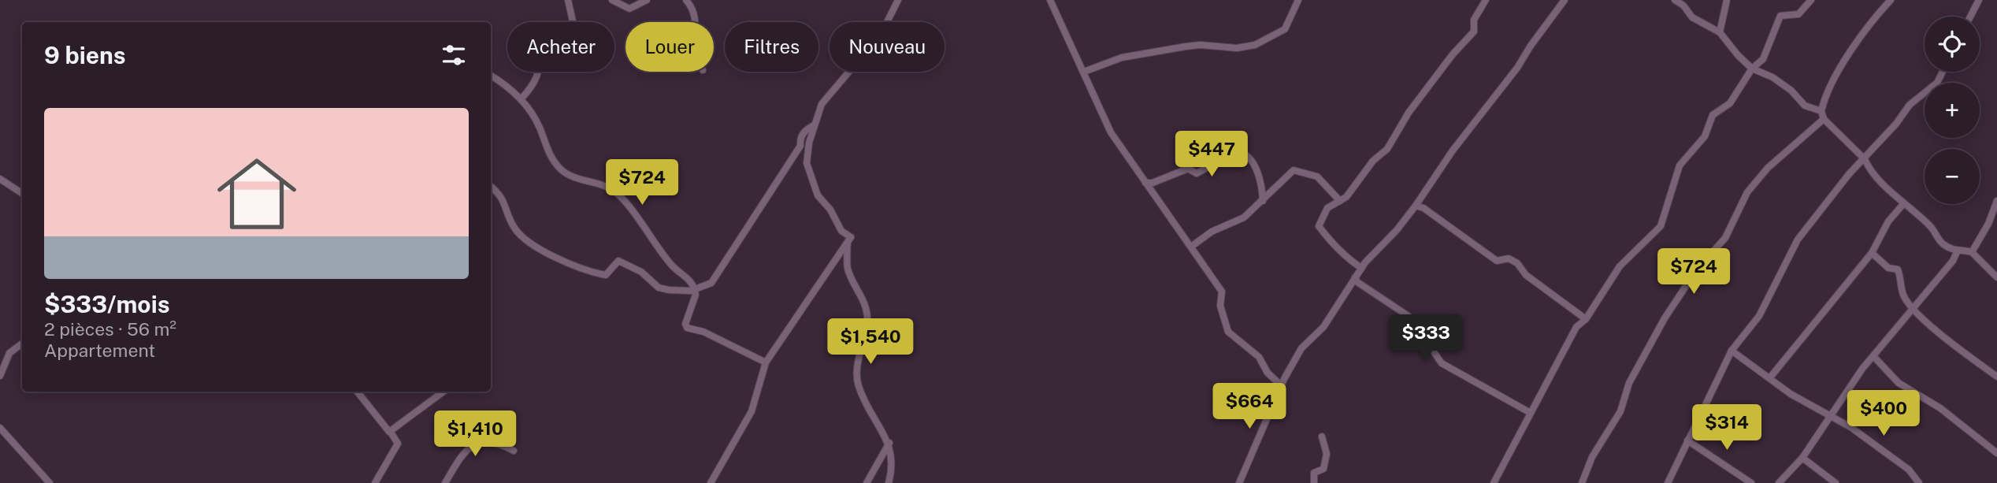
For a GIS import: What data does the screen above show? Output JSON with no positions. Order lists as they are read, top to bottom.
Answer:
{
  "page": {
    "map_buttons": ["+", "−"],
    "chip": [
      "Acheter",
      "Louer",
      "Filtres",
      "Nouveau"
    ],
    "heading": "9 biens",
    "list": [
      {
        "name": "$333/mois",
        "note": "2 pièces · 56 m² · Appartement"
      }
    ],
    "price": [
      "$447",
      "$724",
      "$724",
      "$333",
      "$1,540",
      "$664",
      "$400",
      "$314",
      "$1,410"
    ]
  }
}
